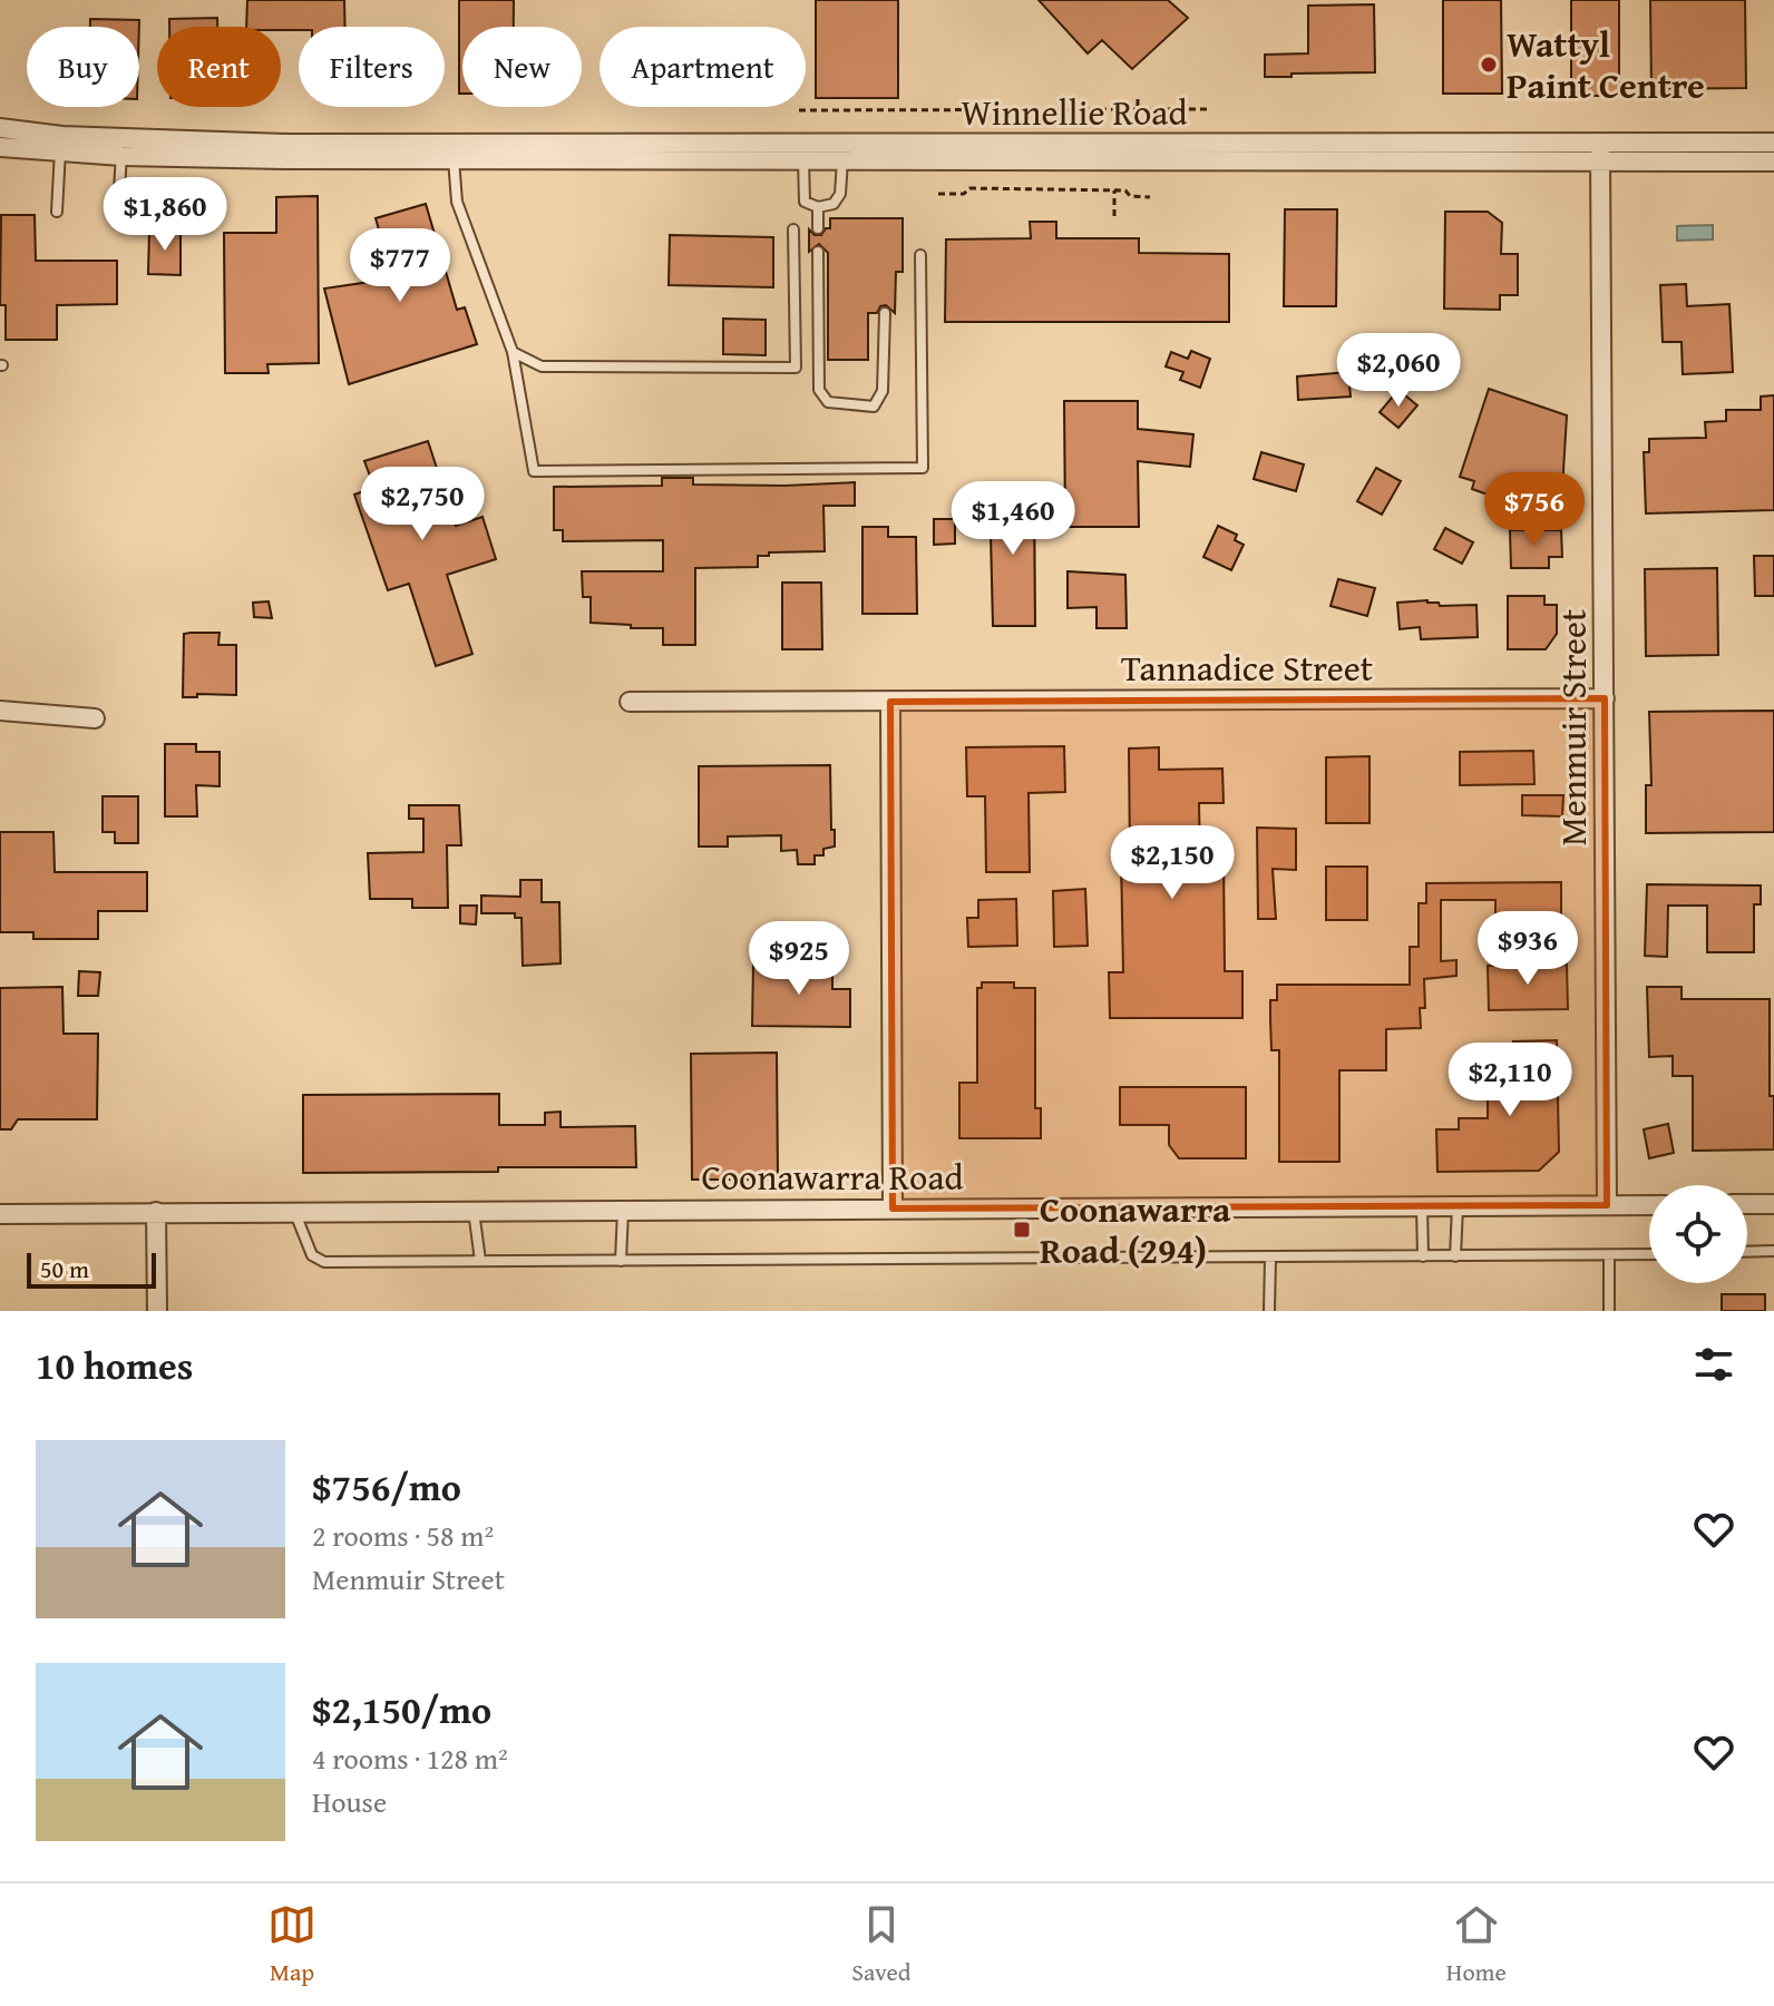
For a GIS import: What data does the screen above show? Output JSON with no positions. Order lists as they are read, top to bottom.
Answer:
{
  "streets": {
    "street": [
      "Winnellie Road",
      "Tannadice Street",
      "Menmuir Street",
      "Coonawarra Road"
    ]
  },
  "crossings": [
    ["Winnellie Road", "Menmuir Street"],
    ["Tannadice Street", "Menmuir Street"],
    ["Menmuir Street", "Coonawarra Road"]
  ],
  "places": {
    "other": ["Wattyl Paint Centre"],
    "transit": ["Coonawarra Road (294)"]
  },
  "scale_bar": "50 m",
  "page": {
    "chip": [
      "Buy",
      "Rent",
      "Filters",
      "New",
      "Apartment"
    ],
    "price": [
      "$1,860",
      "$777",
      "$2,060",
      "$2,750",
      "$756",
      "$1,460",
      "$2,150",
      "$936",
      "$925",
      "$2,110"
    ],
    "scale": "50 m",
    "heading": "10 homes",
    "list": [
      {
        "name": "$756/mo",
        "note": "2 rooms · 58 m² · Menmuir Street"
      },
      {
        "name": "$2,150/mo",
        "note": "4 rooms · 128 m² · House"
      }
    ],
    "tabs": ["Map", "Saved", "Home"]
  }
}
